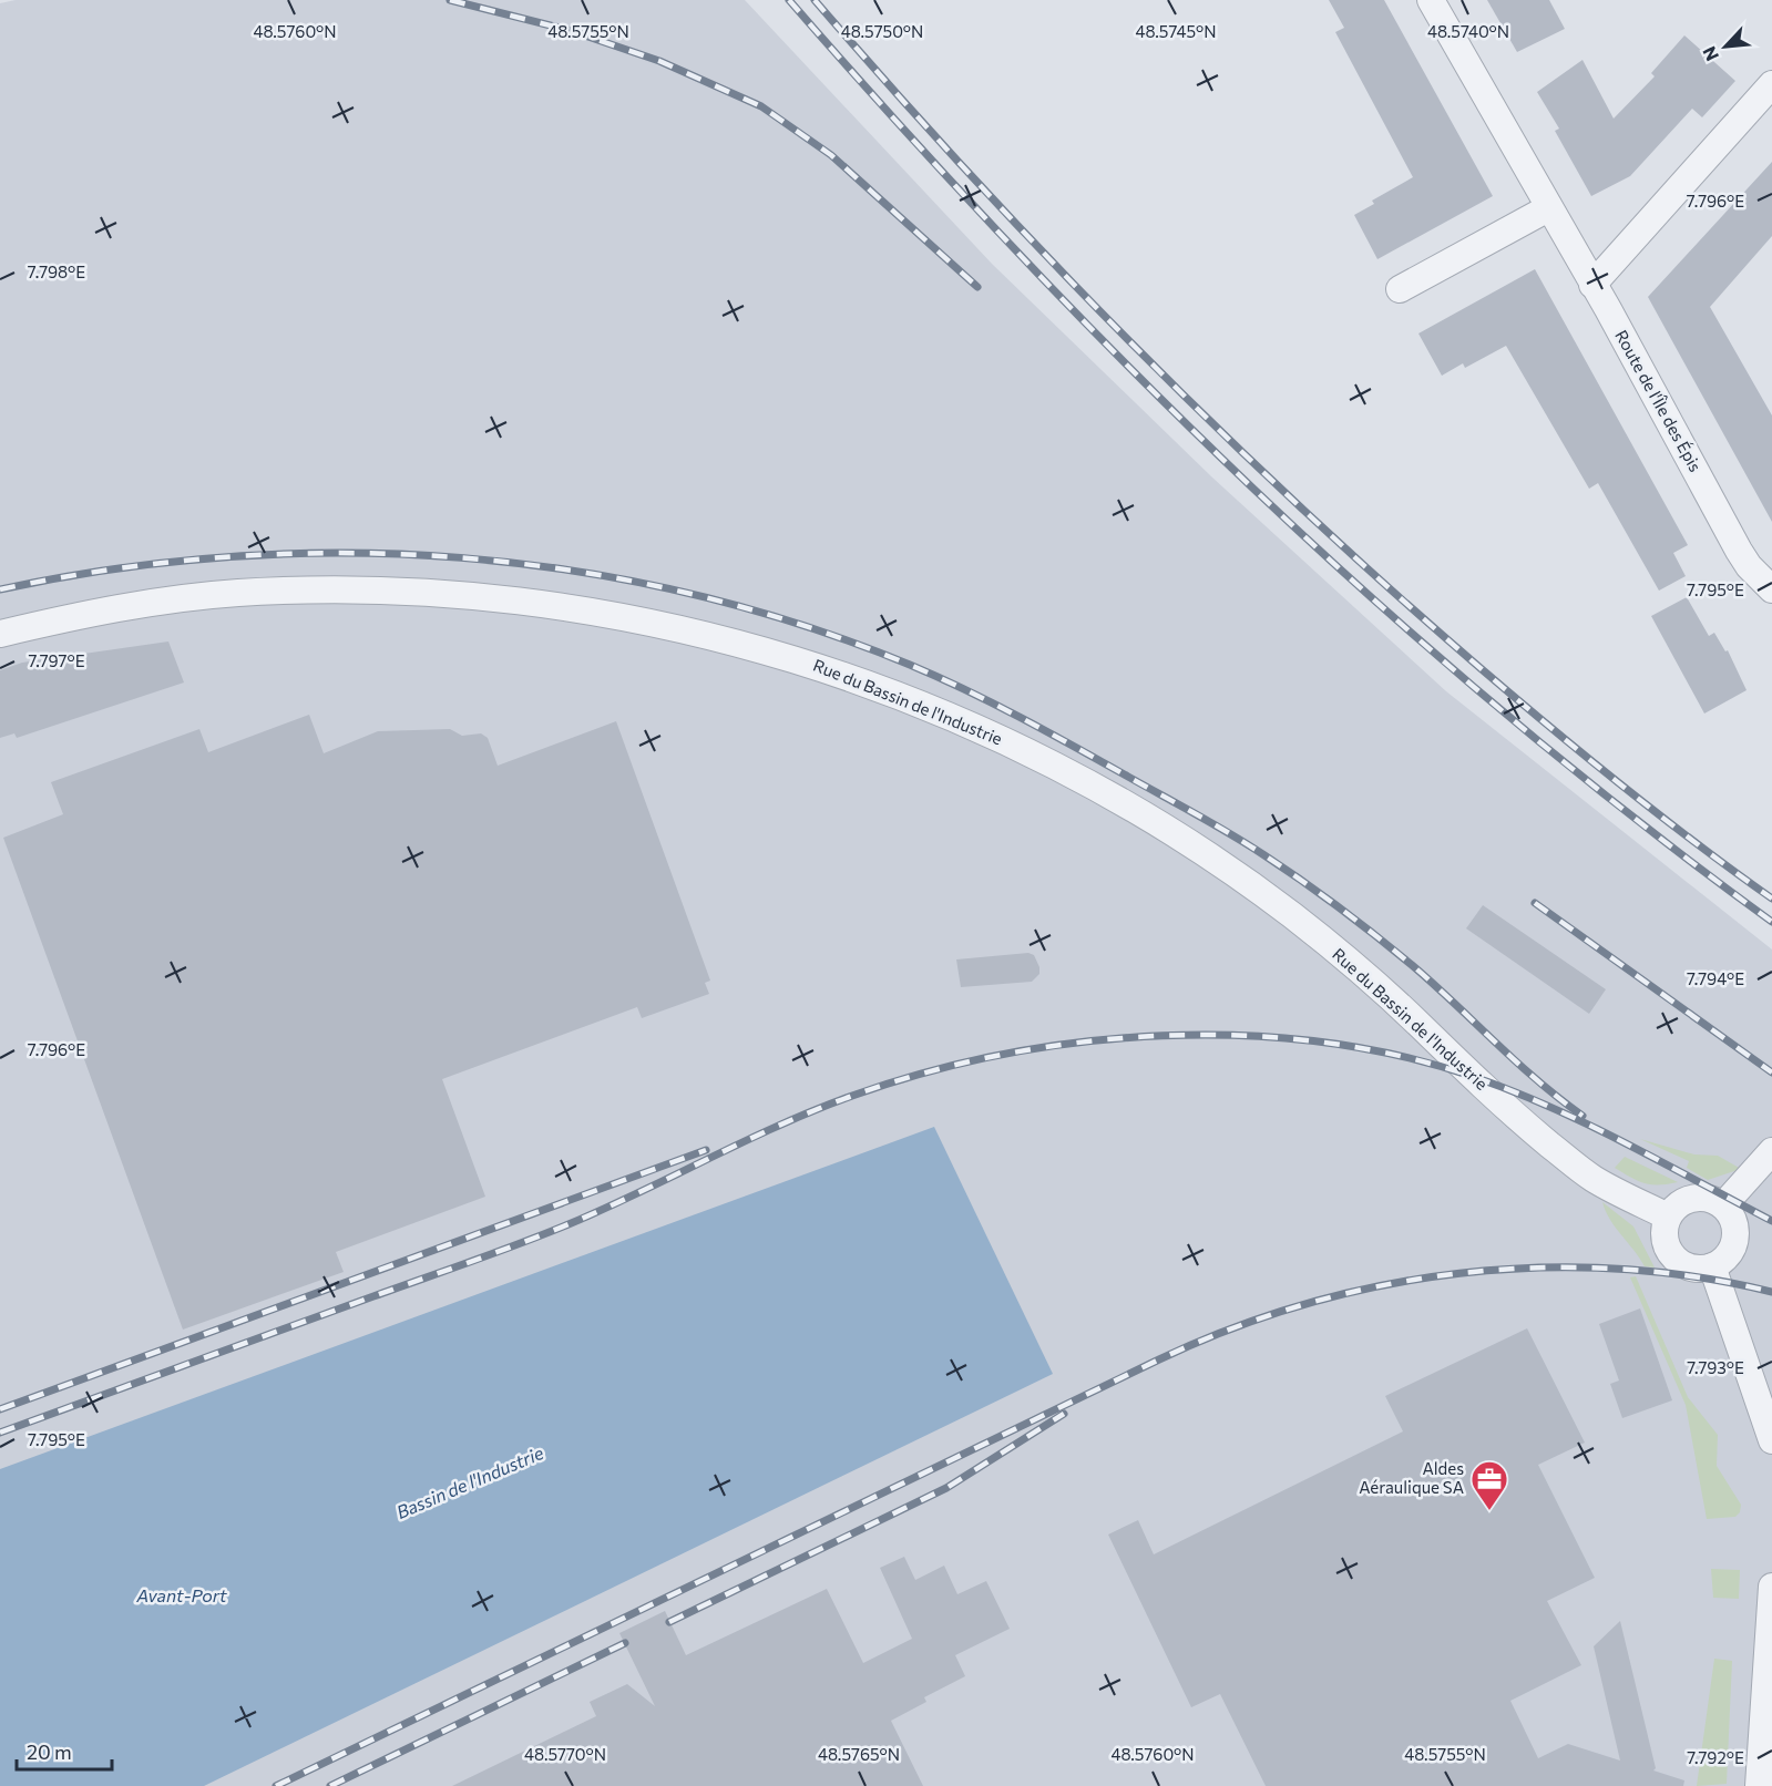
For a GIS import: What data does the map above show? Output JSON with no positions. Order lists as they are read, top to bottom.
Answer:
{
  "streets": {
    "street": ["Route de l'Île des Épis", "Rue du Bassin de l'Industrie"]
  },
  "water": ["Bassin de l'Industrie", "Avant-Port"],
  "places": {
    "office": ["Aldes Aéraulique SA"]
  },
  "scale_bar": "20 m",
  "north": "bottom left",
  "coordinates": [
    "48.5760°N",
    "48.5755°N",
    "48.5745°N",
    "48.5740°N",
    "48.5750°N",
    "7.796°E",
    "7.798°E",
    "7.795°E",
    "7.797°E",
    "7.794°E",
    "7.793°E",
    "48.5770°N",
    "48.5765°N",
    "7.792°E"
  ]
}
